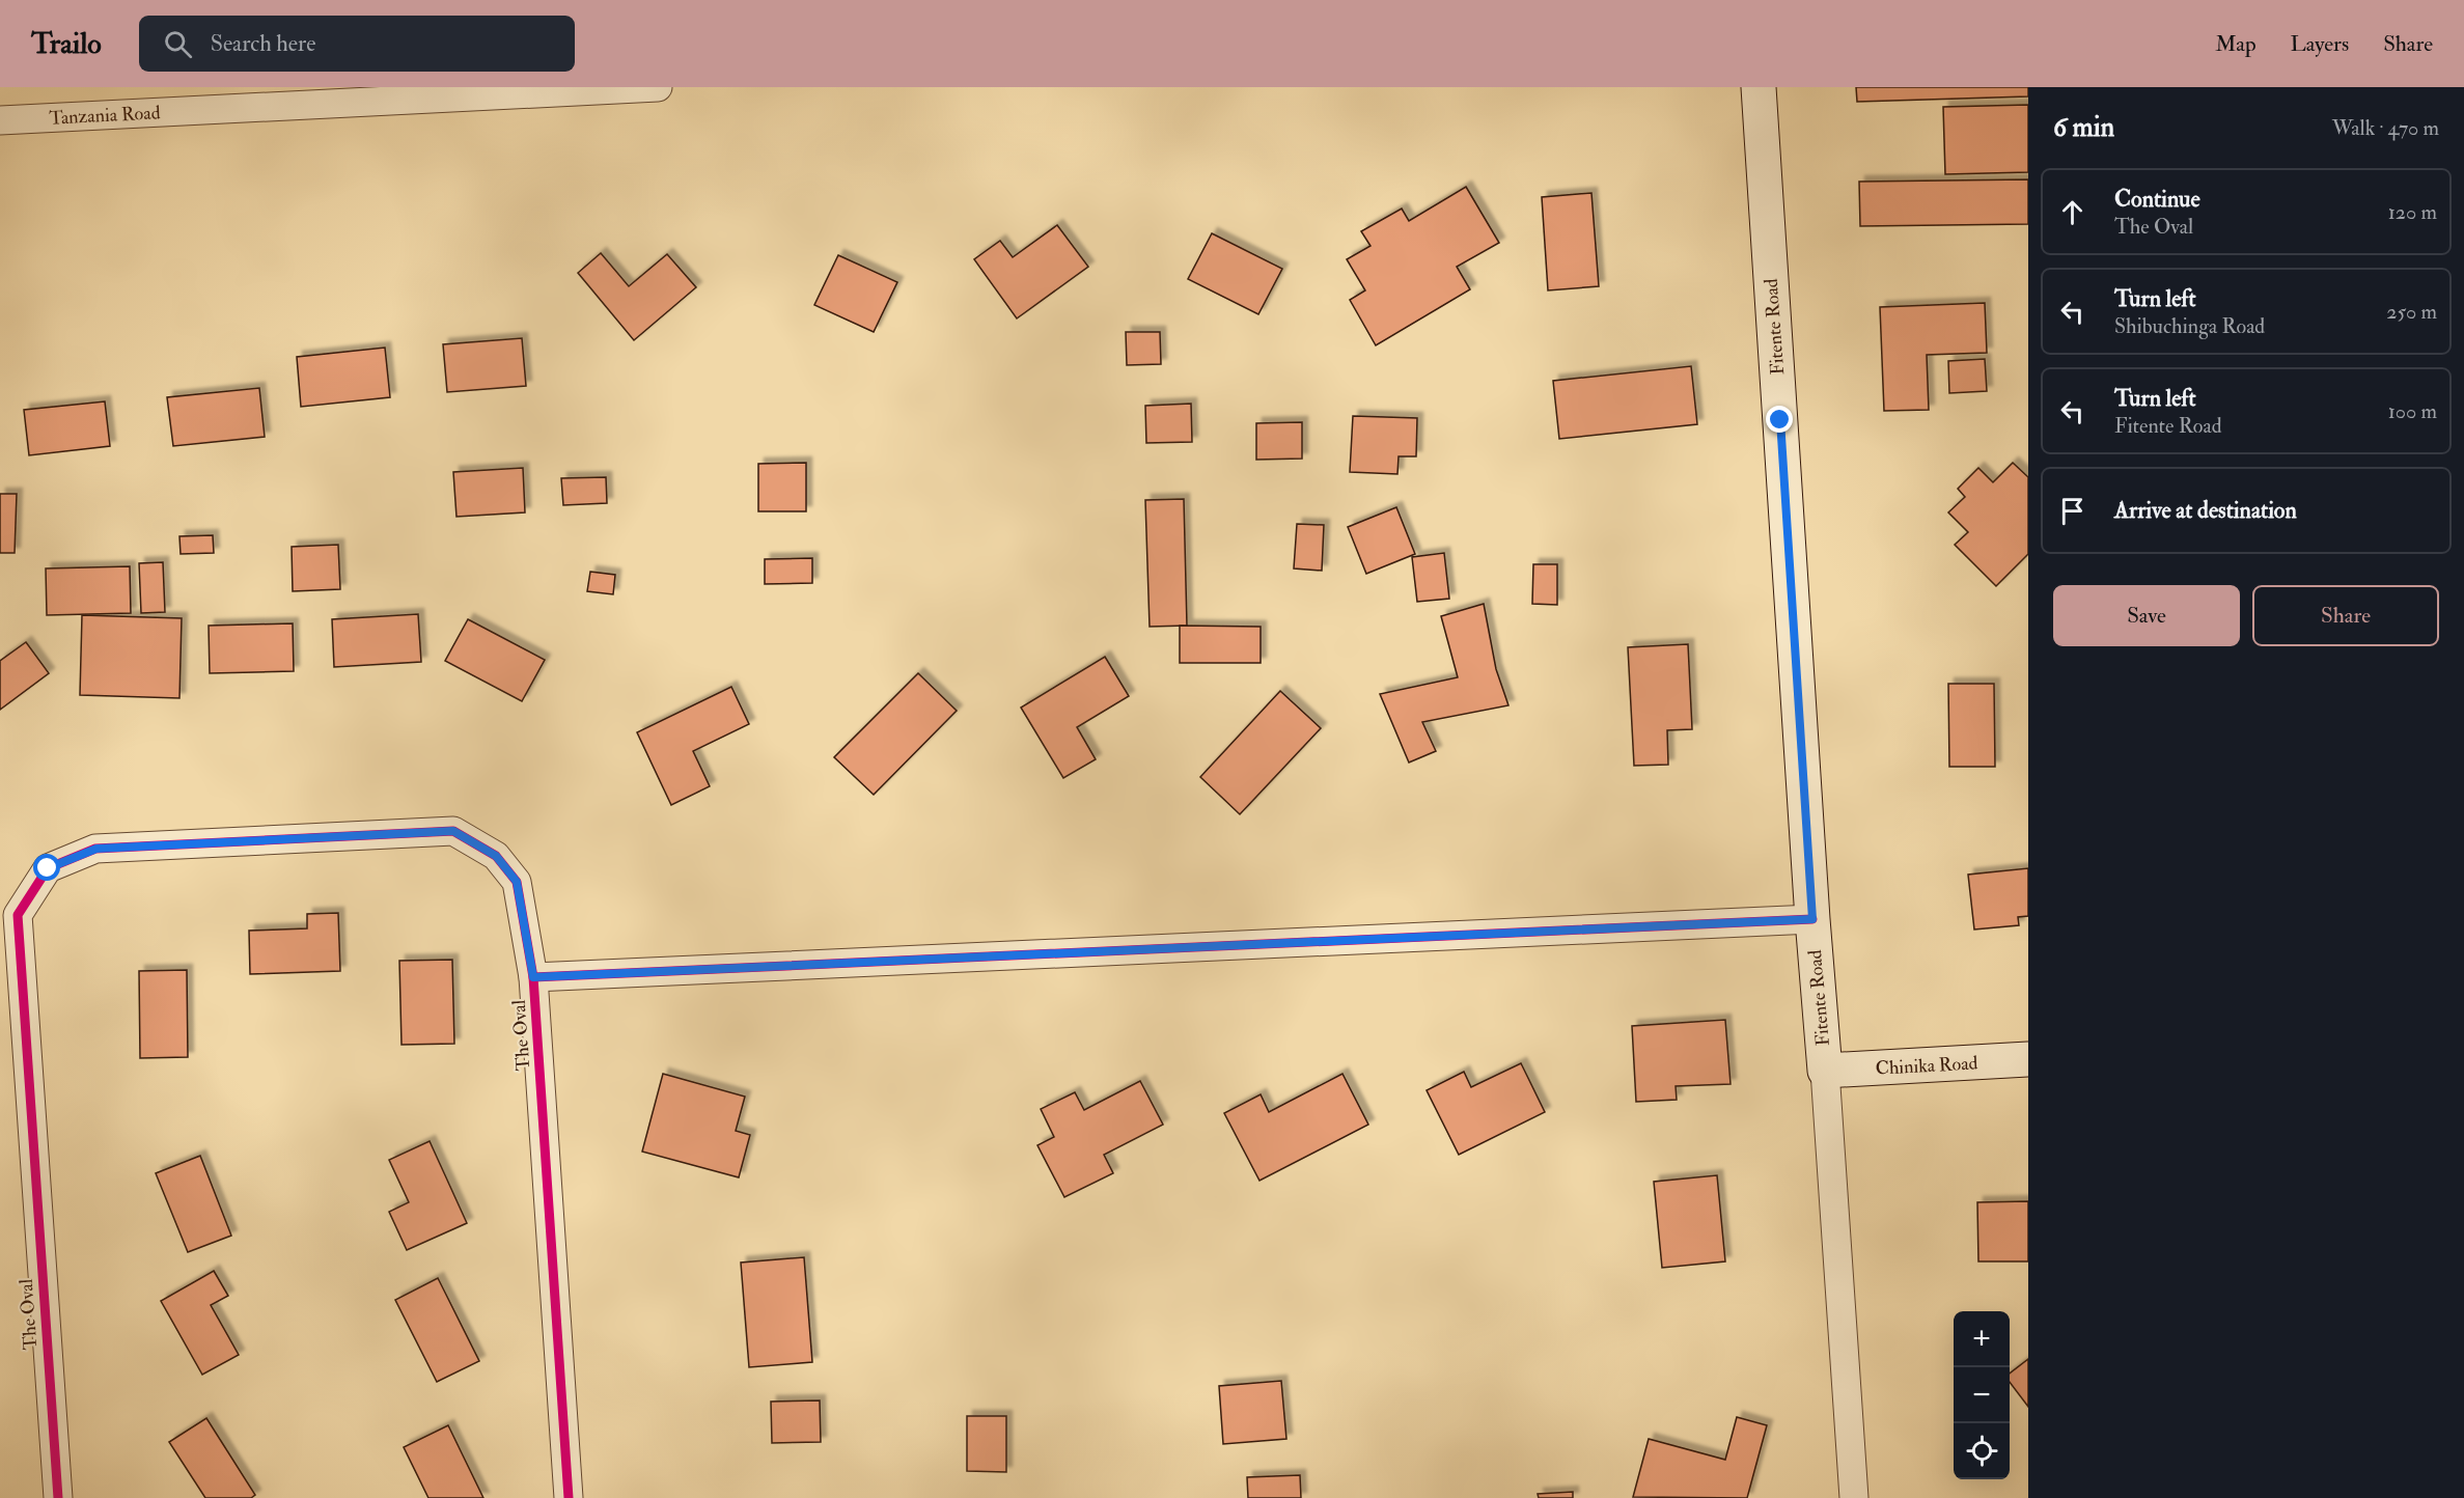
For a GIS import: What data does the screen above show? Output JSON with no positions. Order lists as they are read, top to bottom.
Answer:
{
  "streets": {
    "main road": ["Fitente Road", "Chinika Road"],
    "street": ["Tanzania Road", "The Oval"]
  },
  "crossings": [
    ["Fitente Road", "Chinika Road"]
  ],
  "page": {
    "header": "Trailo",
    "search": "Search here",
    "nav": ["Map", "Layers", "Share"],
    "heading": ["6 min", "Walk · 470 m"],
    "list": [
      ["Continue", "The Oval", "120 m"],
      ["Turn left", "Shibuchinga Road", "250 m"],
      ["Turn left", "Fitente Road", "100 m"],
      "Arrive at destination"
    ],
    "buttons": ["Save", "Share"],
    "map_buttons": ["+", "−"]
  }
}
